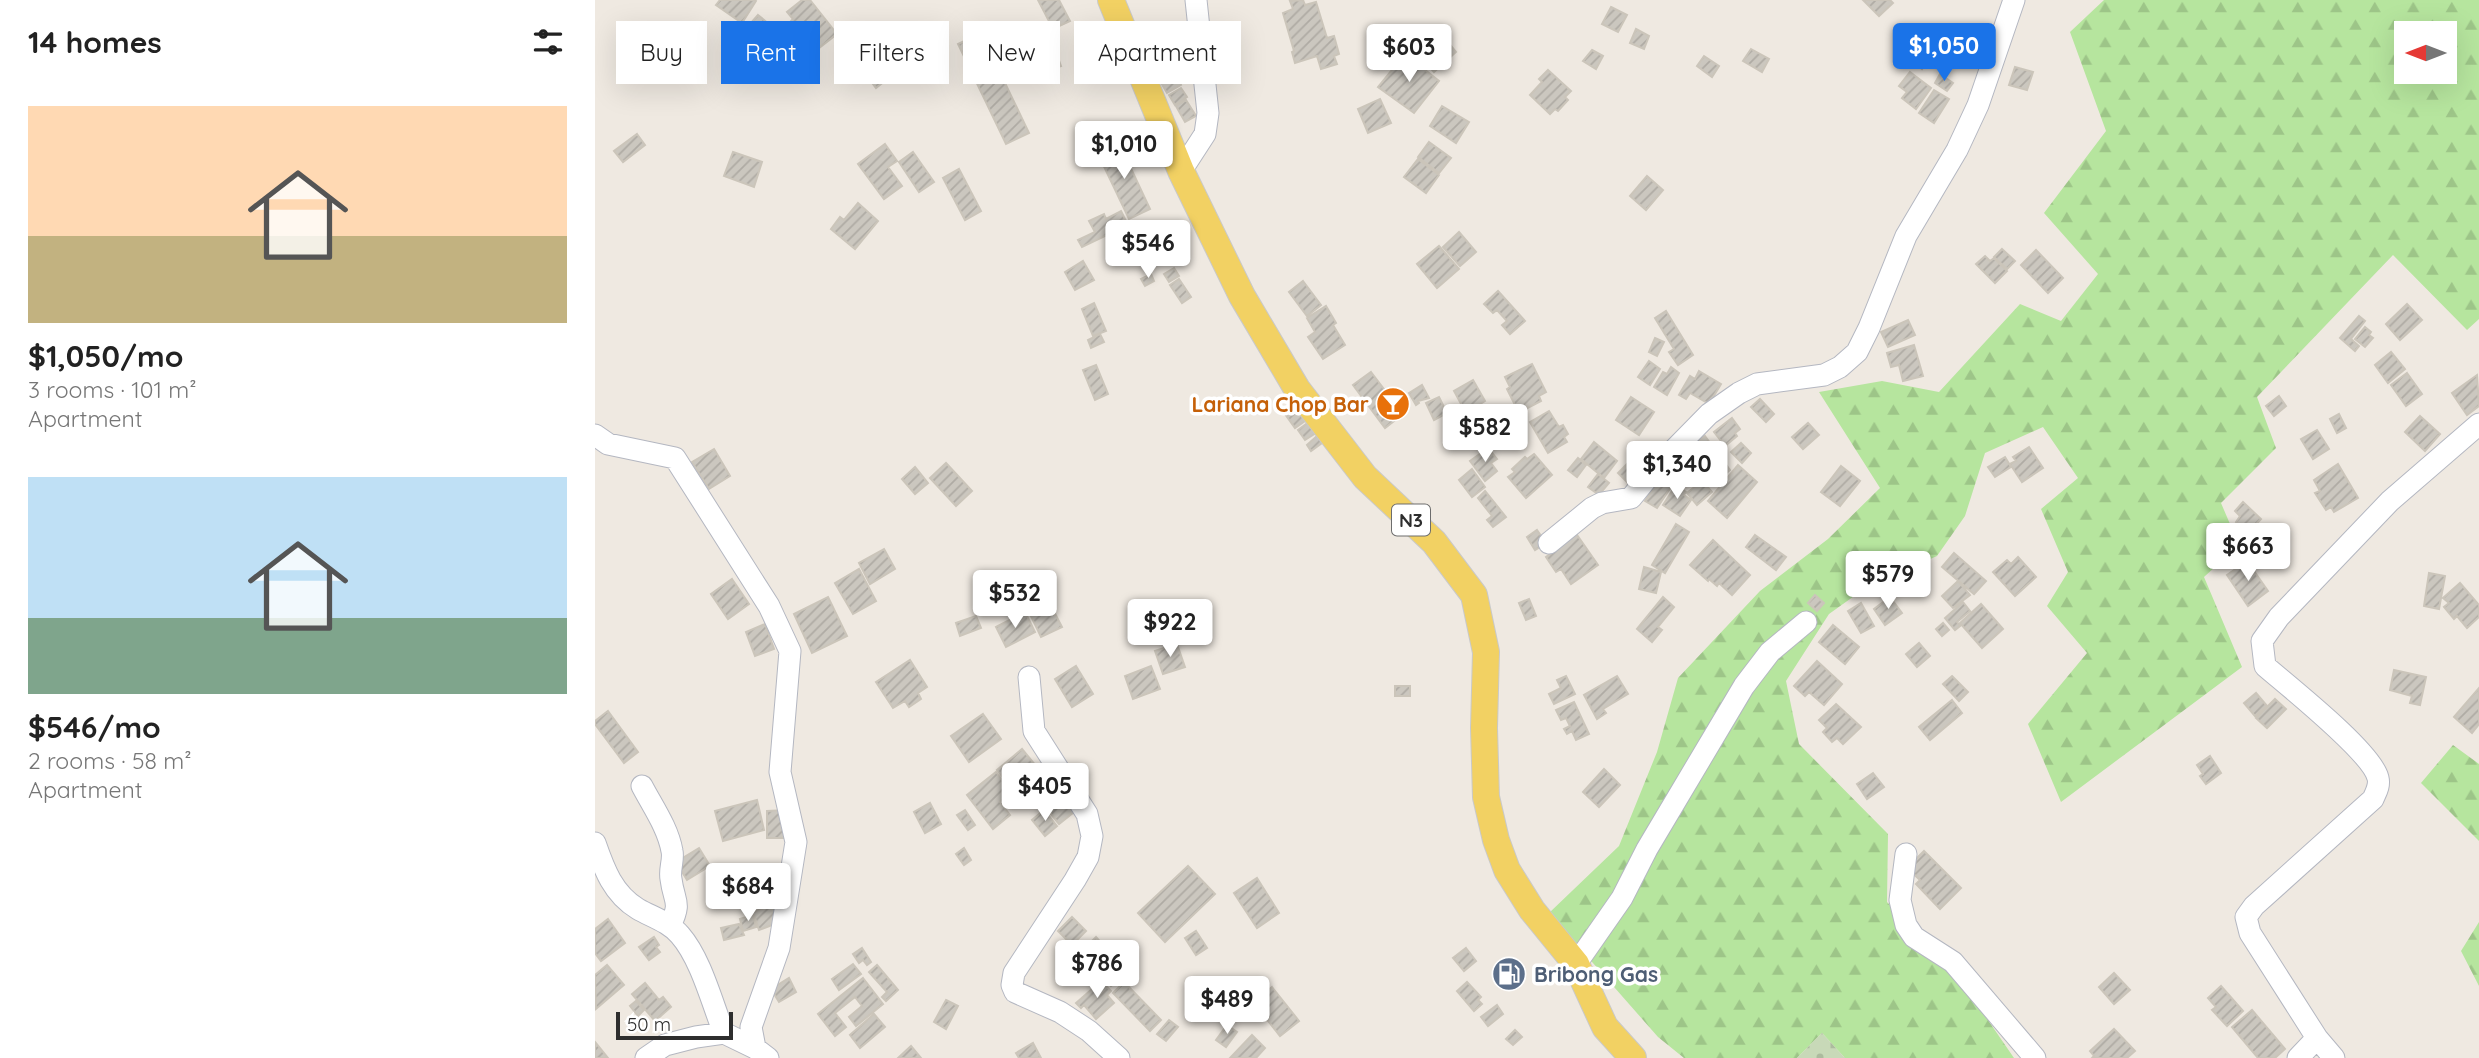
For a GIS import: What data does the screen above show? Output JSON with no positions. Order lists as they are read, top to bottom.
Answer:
{
  "streets": {
    "main road": ["N3"]
  },
  "places": {
    "bar": ["Lariana Chop Bar"],
    "fuel station": ["Bribong Gas"]
  },
  "scale_bar": "50 m",
  "north": "left",
  "page": {
    "heading": "14 homes",
    "chip": [
      "Buy",
      "Rent",
      "Filters",
      "New",
      "Apartment"
    ],
    "price": [
      "$1,050",
      "$603",
      "$1,010",
      "$546",
      "$582",
      "$1,340",
      "$663",
      "$579",
      "$532",
      "$922",
      "$405",
      "$684",
      "$786",
      "$489"
    ],
    "list": [
      {
        "name": "$1,050/mo",
        "note": "3 rooms · 101 m² · Apartment"
      },
      {
        "name": "$546/mo",
        "note": "2 rooms · 58 m² · Apartment"
      }
    ],
    "scale": "50 m"
  }
}
